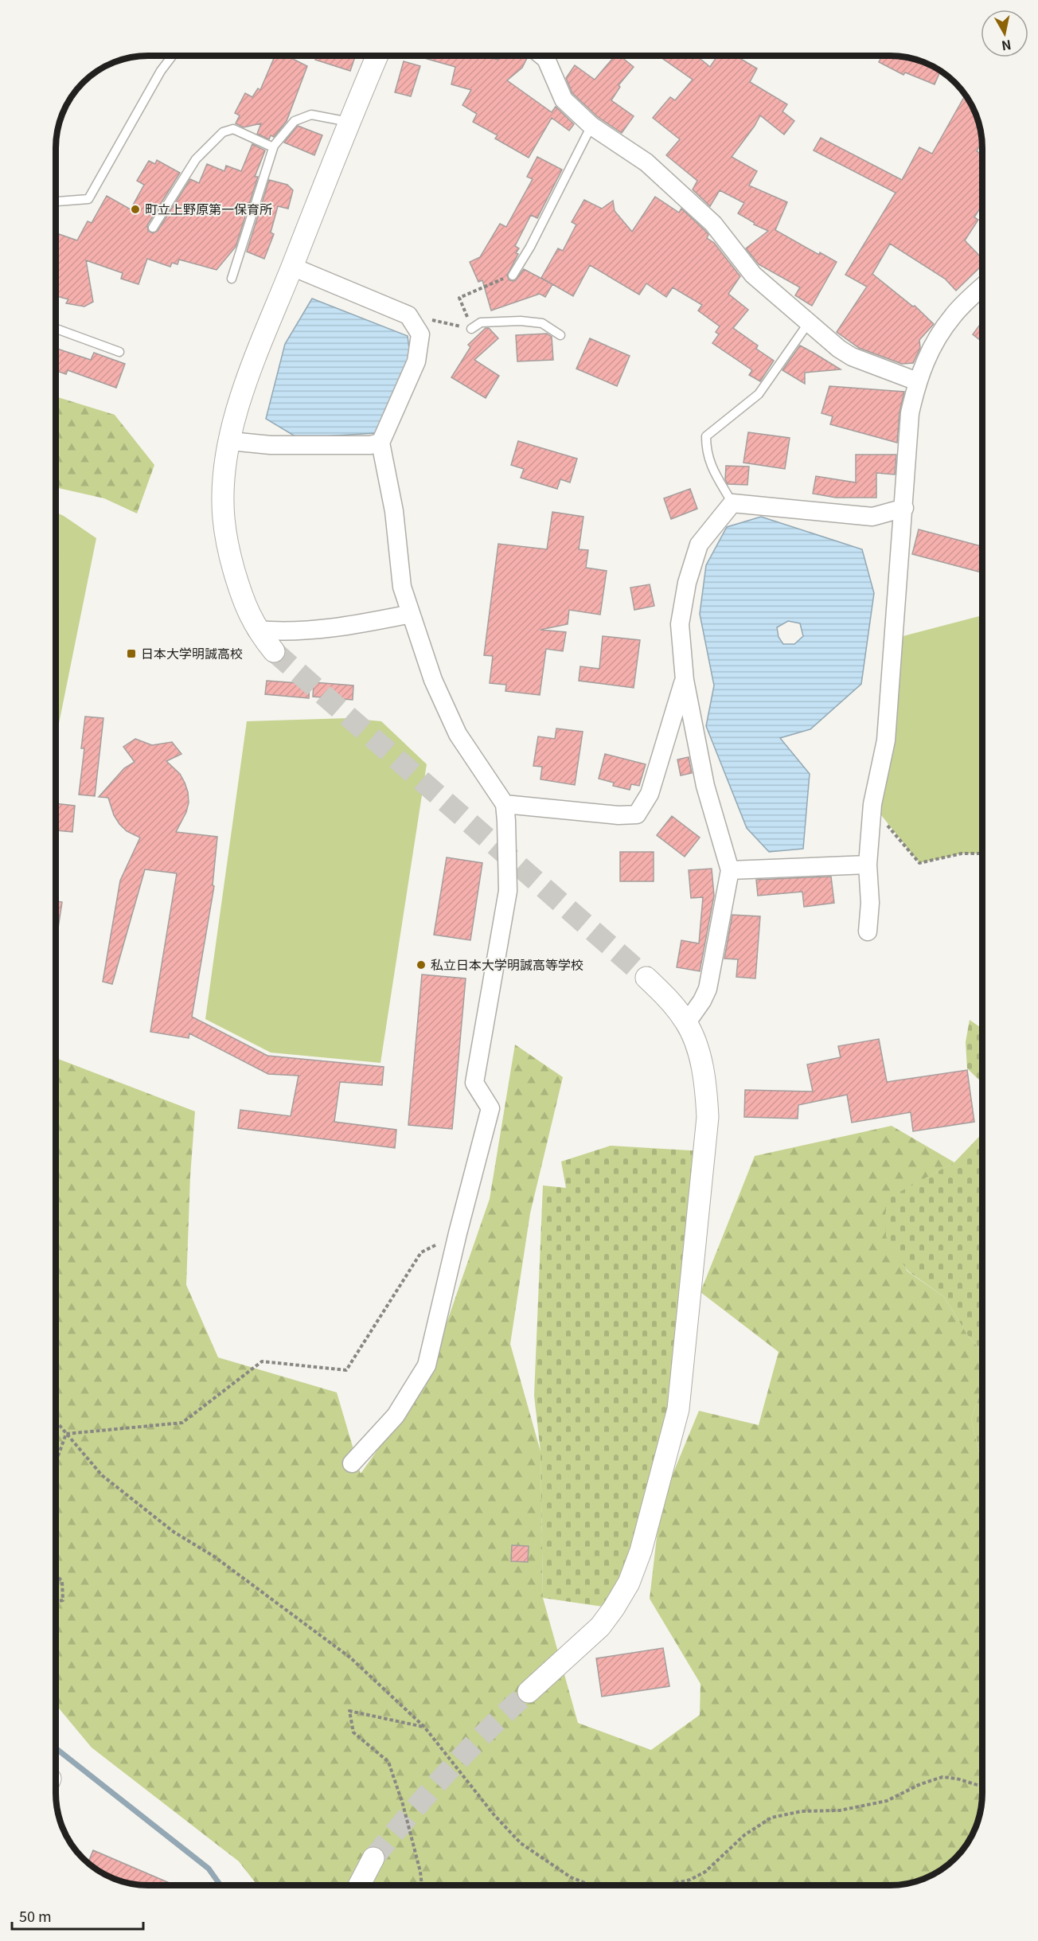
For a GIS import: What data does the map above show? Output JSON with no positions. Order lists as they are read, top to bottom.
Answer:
{
  "places": {
    "other": ["町立上野原第一保育所", "私立日本大学明誠高等学校"],
    "transit": ["日本大学明誠高校"]
  },
  "scale_bar": "50 m",
  "north": "bottom"
}
